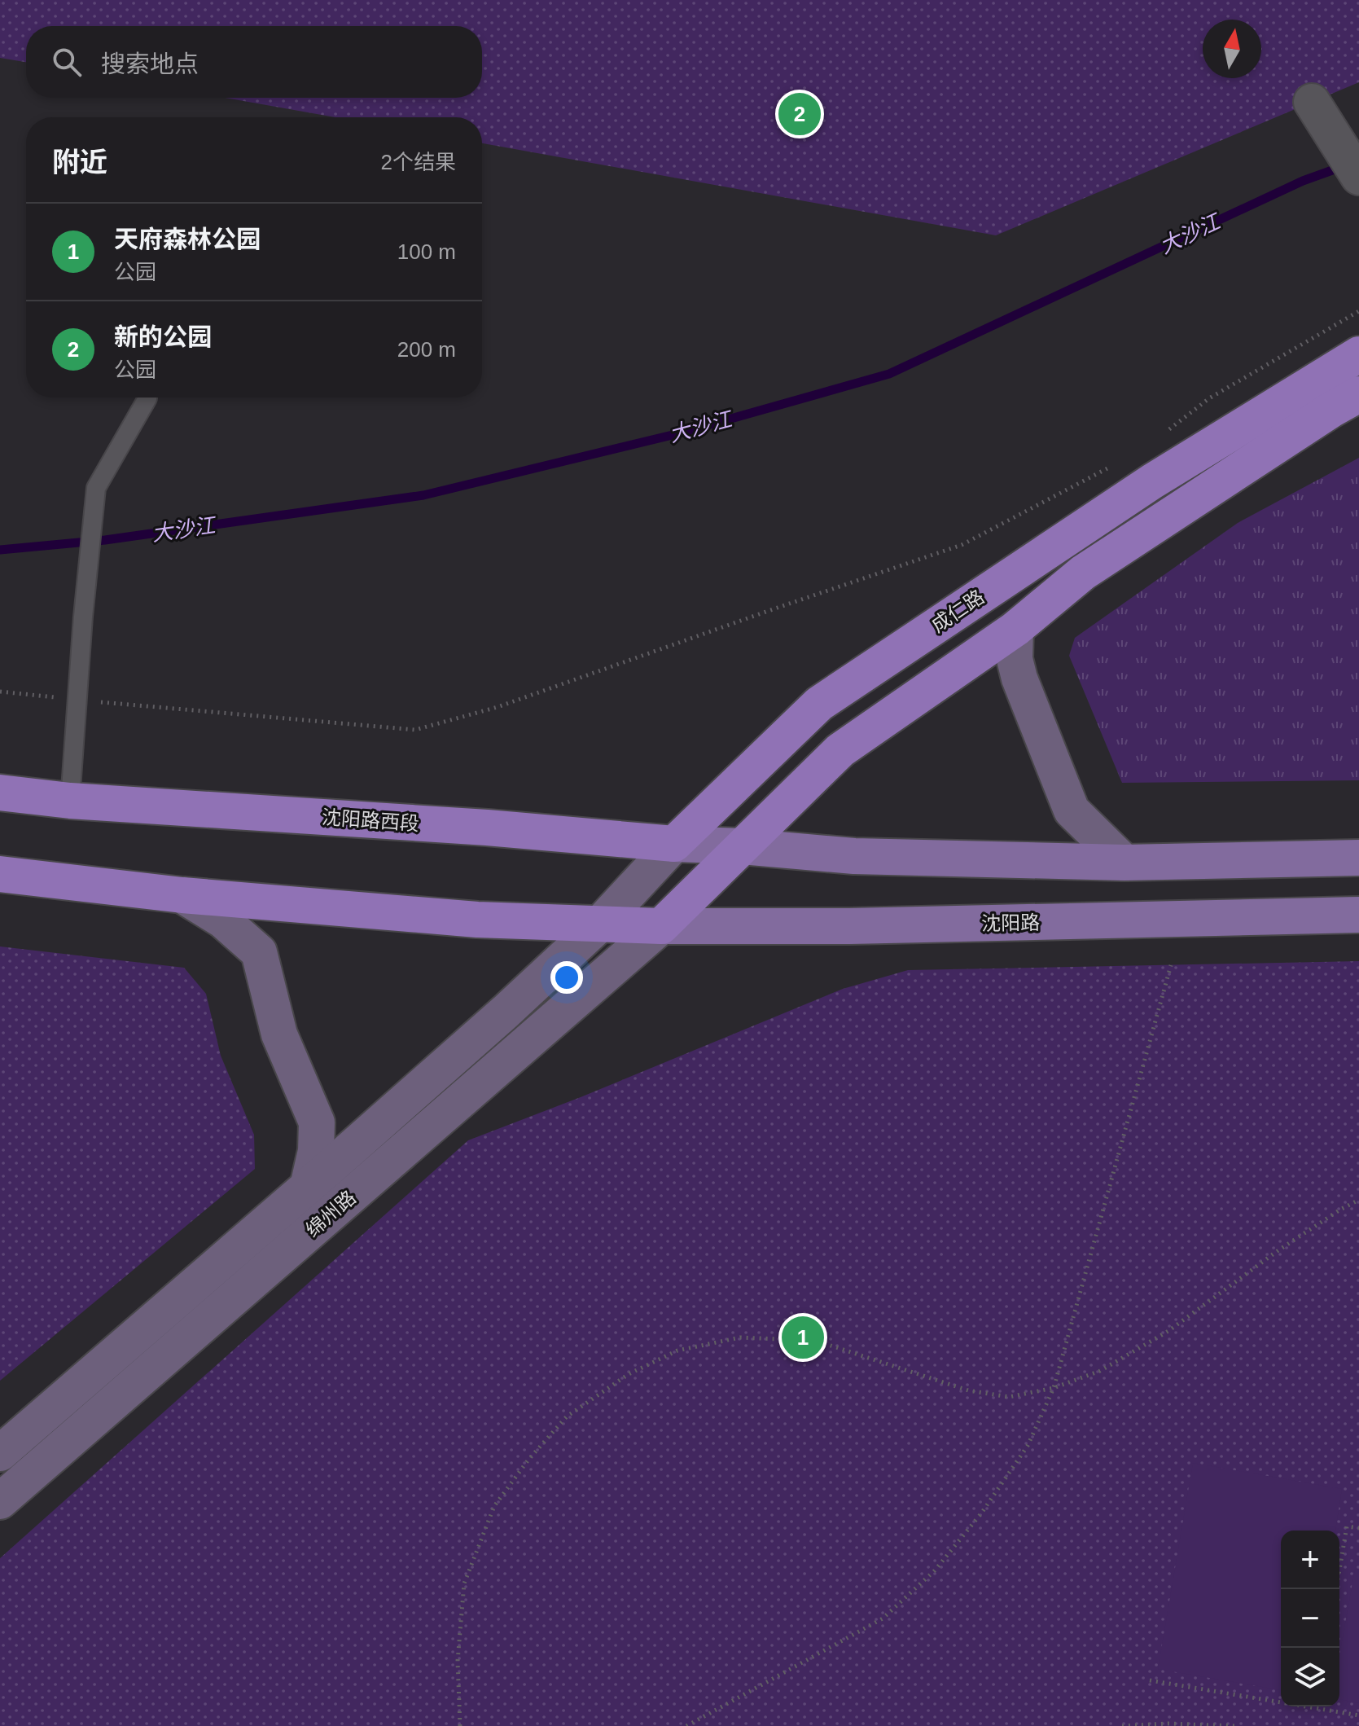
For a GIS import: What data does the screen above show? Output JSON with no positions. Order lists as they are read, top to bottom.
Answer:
{
  "streets": {
    "highway": ["成仁路", "沈阳路西段"],
    "main road": ["沈阳路", "绵州路"]
  },
  "crossings": [
    ["成仁路", "沈阳路西段"],
    ["成仁路", "绵州路"],
    ["沈阳路", "绵州路"]
  ],
  "water": ["大沙江"],
  "north": "top",
  "page": {
    "search": "搜索地点",
    "pins": ["2", "1"],
    "heading": ["附近", "2个结果"],
    "list": [
      {
        "mark": "1",
        "name": "天府森林公园",
        "note": "公园",
        "value": "100 m"
      },
      {
        "mark": "2",
        "name": "新的公园",
        "note": "公园",
        "value": "200 m"
      }
    ],
    "map_buttons": ["+", "−"]
  }
}
